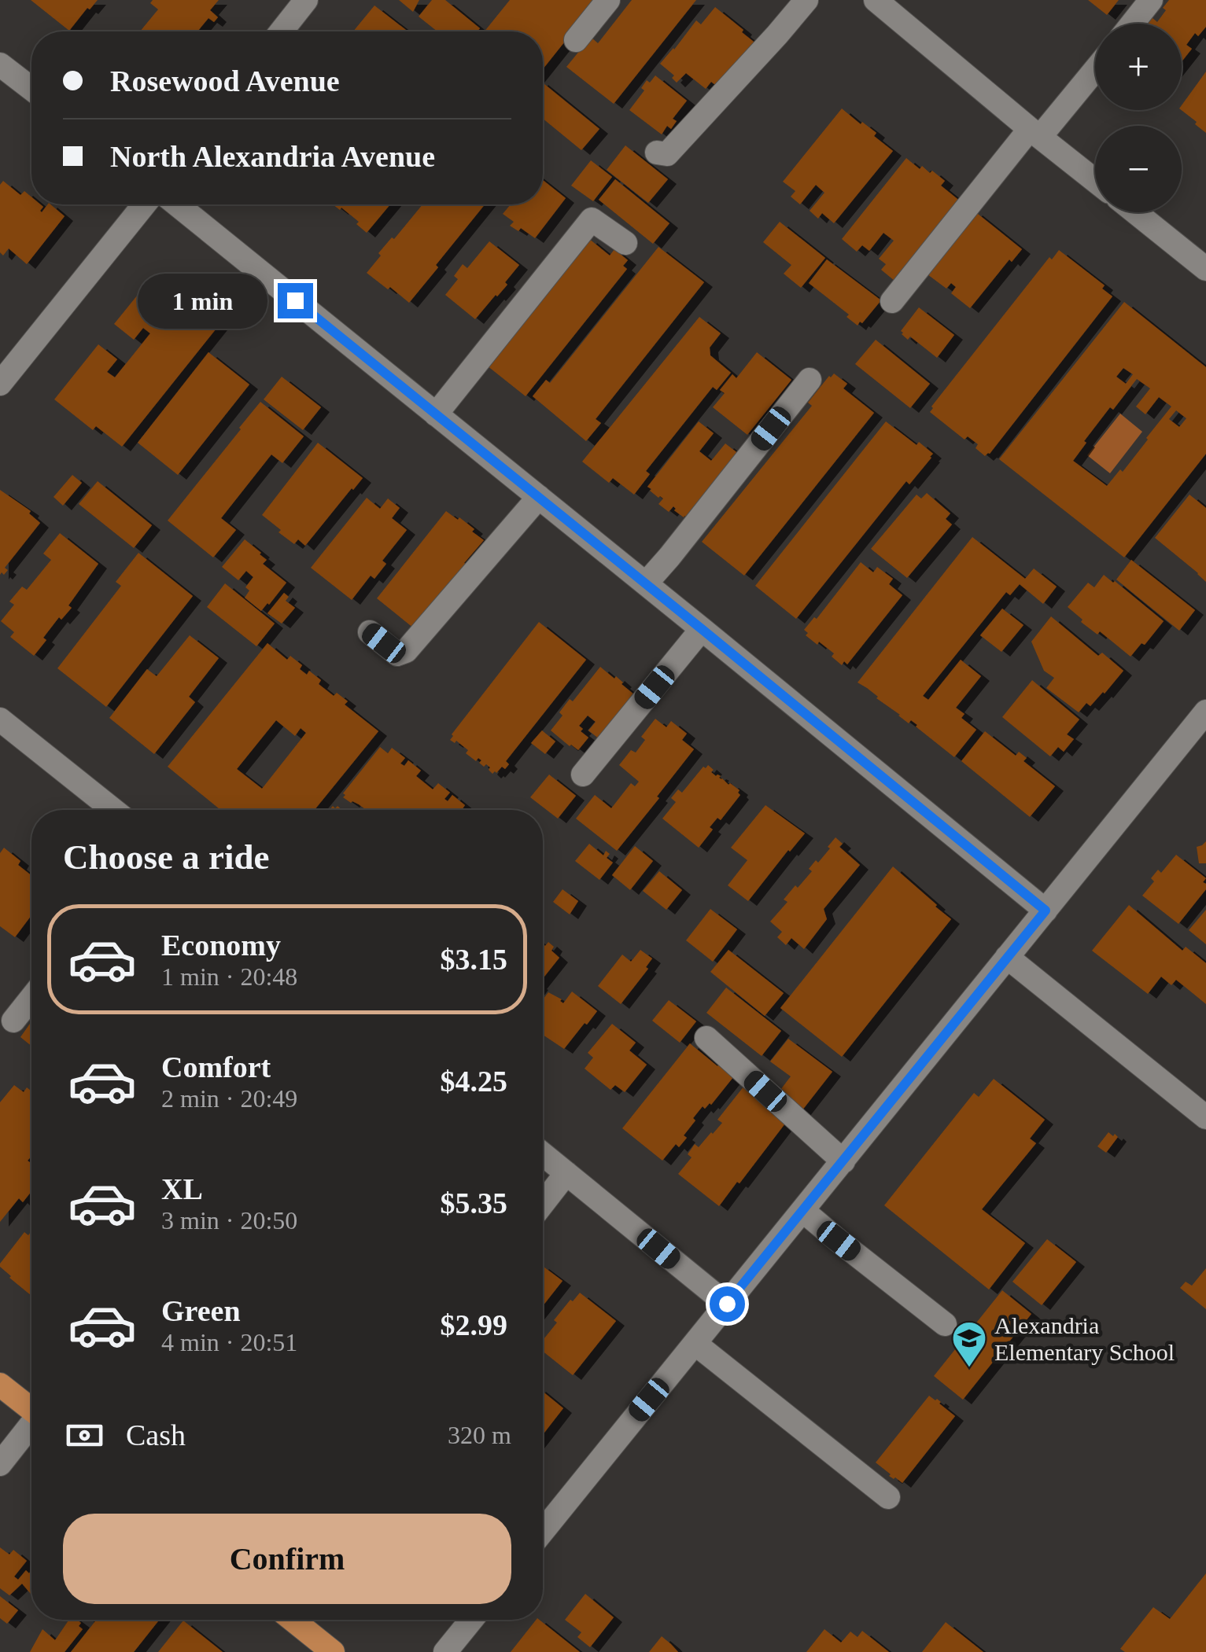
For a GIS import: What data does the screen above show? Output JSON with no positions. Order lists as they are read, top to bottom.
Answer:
{
  "places": {
    "school or university": ["Alexandria Elementary School"]
  },
  "page": {
    "map_buttons": ["+", "−"],
    "banner": ["Rosewood Avenue", "North Alexandria Avenue"],
    "bubble": "1 min",
    "heading": "Choose a ride",
    "list": [
      {
        "name": "Economy",
        "note": "1 min · 20:48",
        "value": "$3.15"
      },
      {
        "name": "Comfort",
        "note": "2 min · 20:49",
        "value": "$4.25"
      },
      {
        "name": "XL",
        "note": "3 min · 20:50",
        "value": "$5.35"
      },
      {
        "name": "Green",
        "note": "4 min · 20:51",
        "value": "$2.99"
      }
    ],
    "pay": ["Cash", "320 m"],
    "buttons": "Confirm"
  }
}
